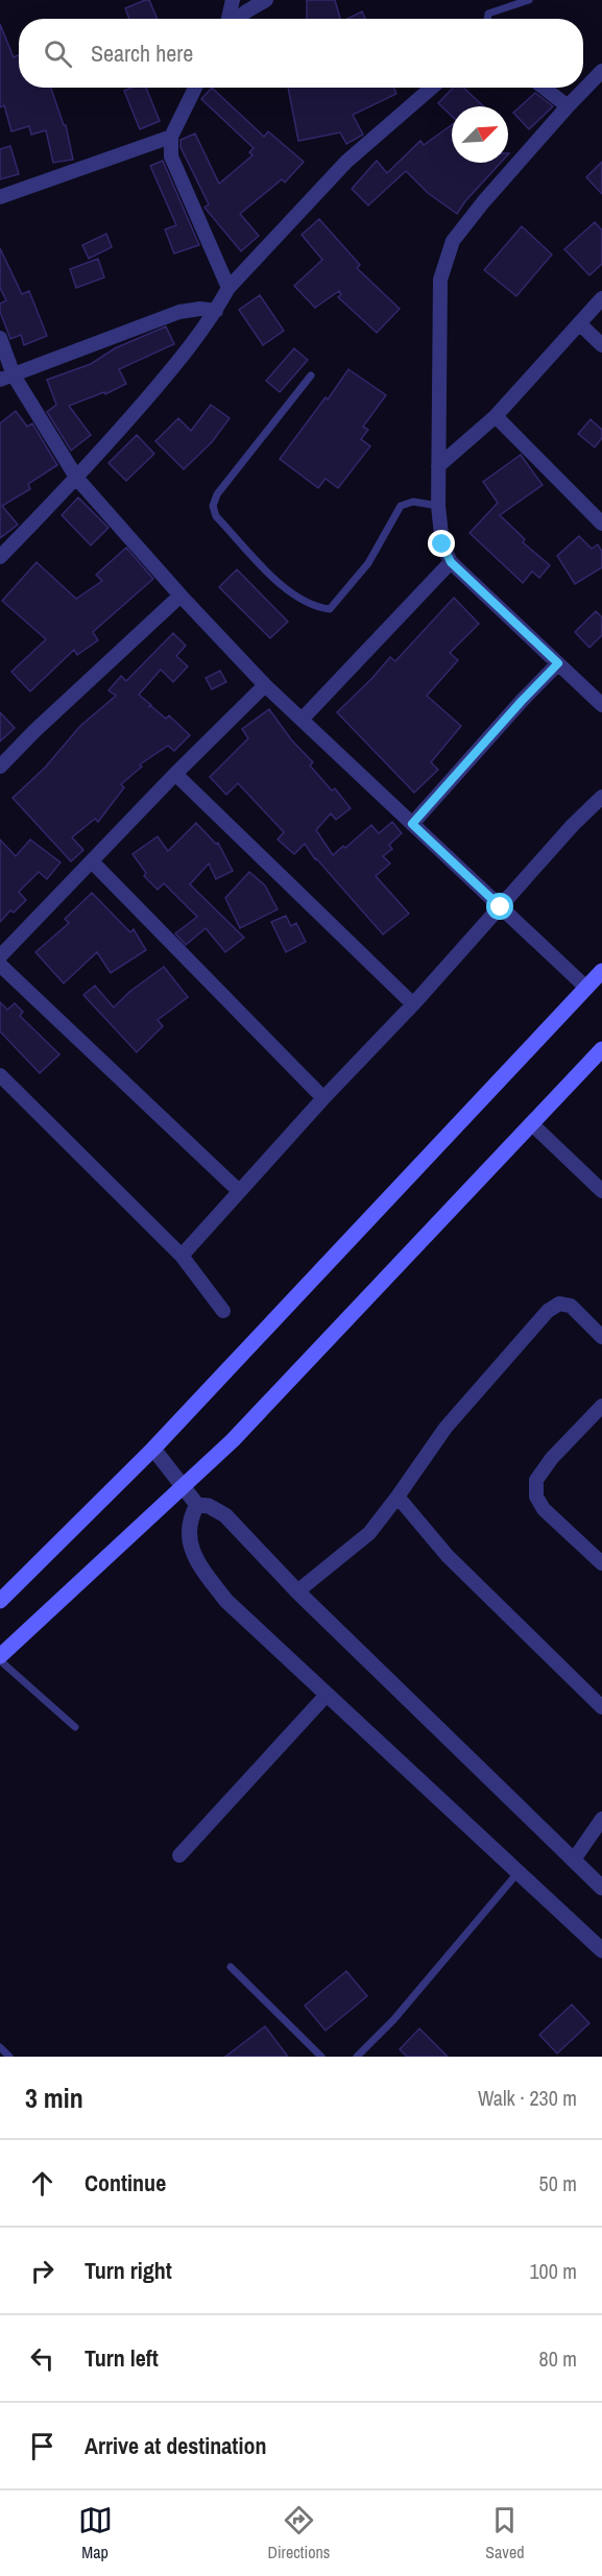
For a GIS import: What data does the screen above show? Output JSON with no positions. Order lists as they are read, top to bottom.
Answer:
{
  "north": "top right",
  "page": {
    "search": "Search here",
    "heading": ["3 min", "Walk · 230 m"],
    "list": [
      ["Continue", "50 m"],
      ["Turn right", "100 m"],
      ["Turn left", "80 m"],
      "Arrive at destination"
    ],
    "nav": ["Map", "Directions", "Saved"]
  }
}
